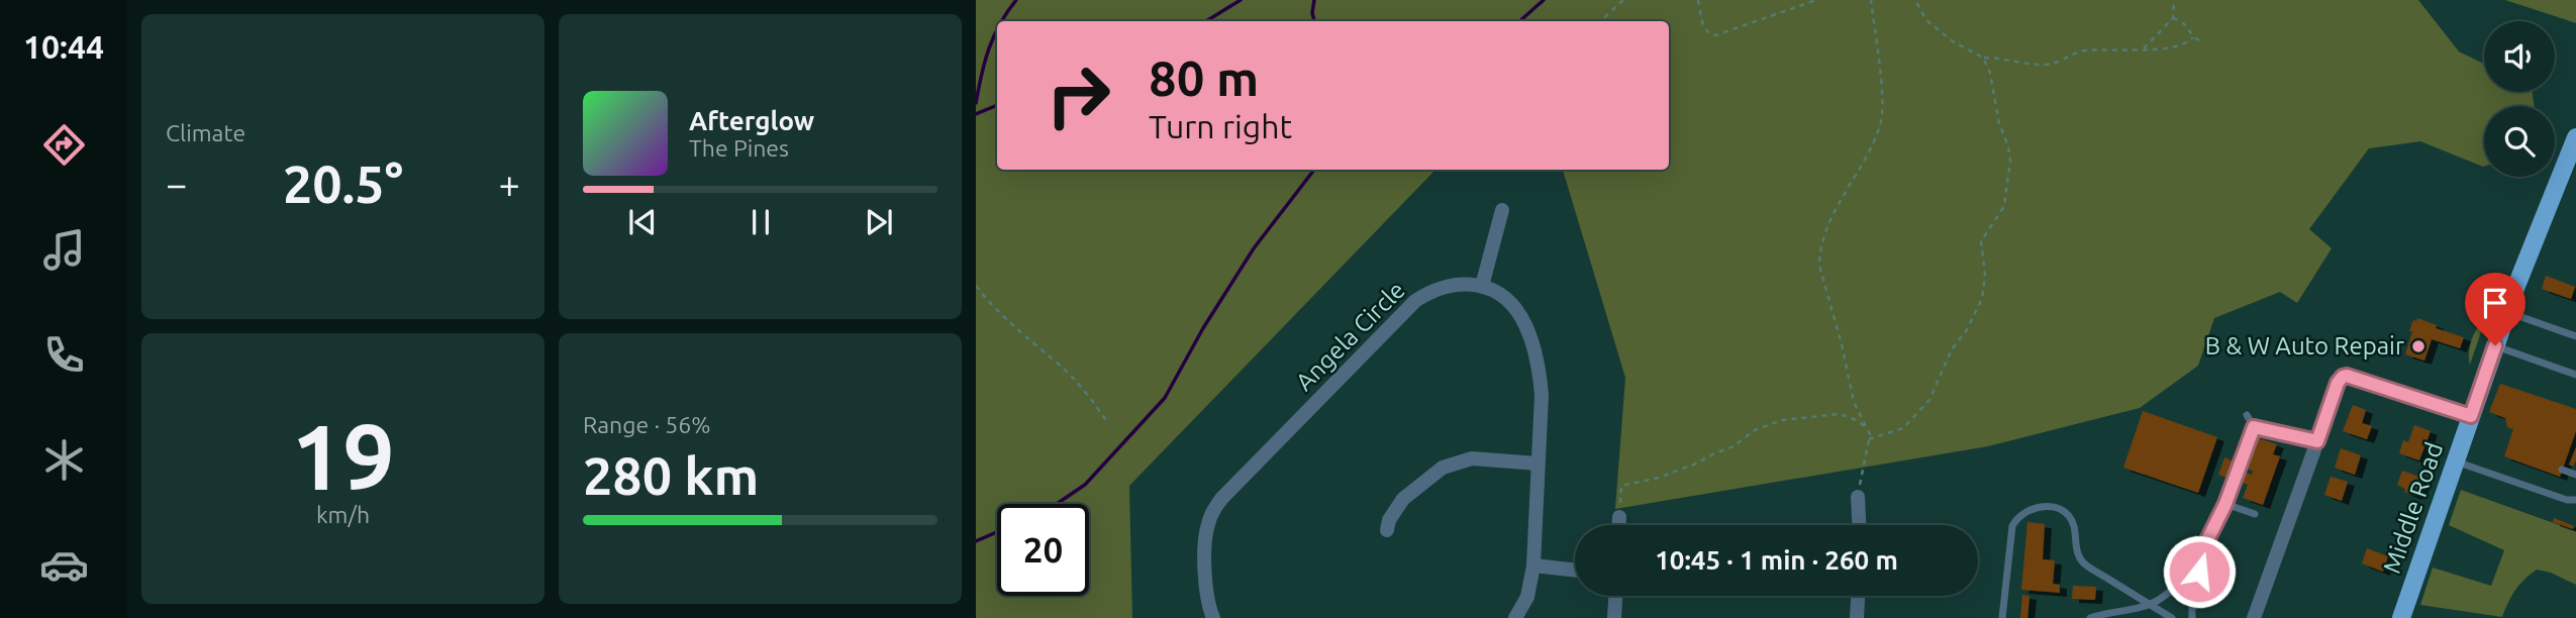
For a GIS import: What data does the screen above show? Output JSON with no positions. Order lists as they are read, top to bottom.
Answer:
{
  "streets": {
    "main road": ["Middle Road"],
    "street": ["Angela Circle"]
  },
  "places": ["B & W Auto Repair"],
  "page": {
    "tabs": "10:44",
    "tile": [
      "Climate",
      ["19", "km/h"],
      ["Range · 56%", "280 km"]
    ],
    "turn": ["80 m", "Turn right"],
    "song": ["Afterglow", "The Pines"],
    "heat": ["−", "20.5°", "+"],
    "limit": "20",
    "trip": "10:45 · 1 min · 260 m"
  }
}
